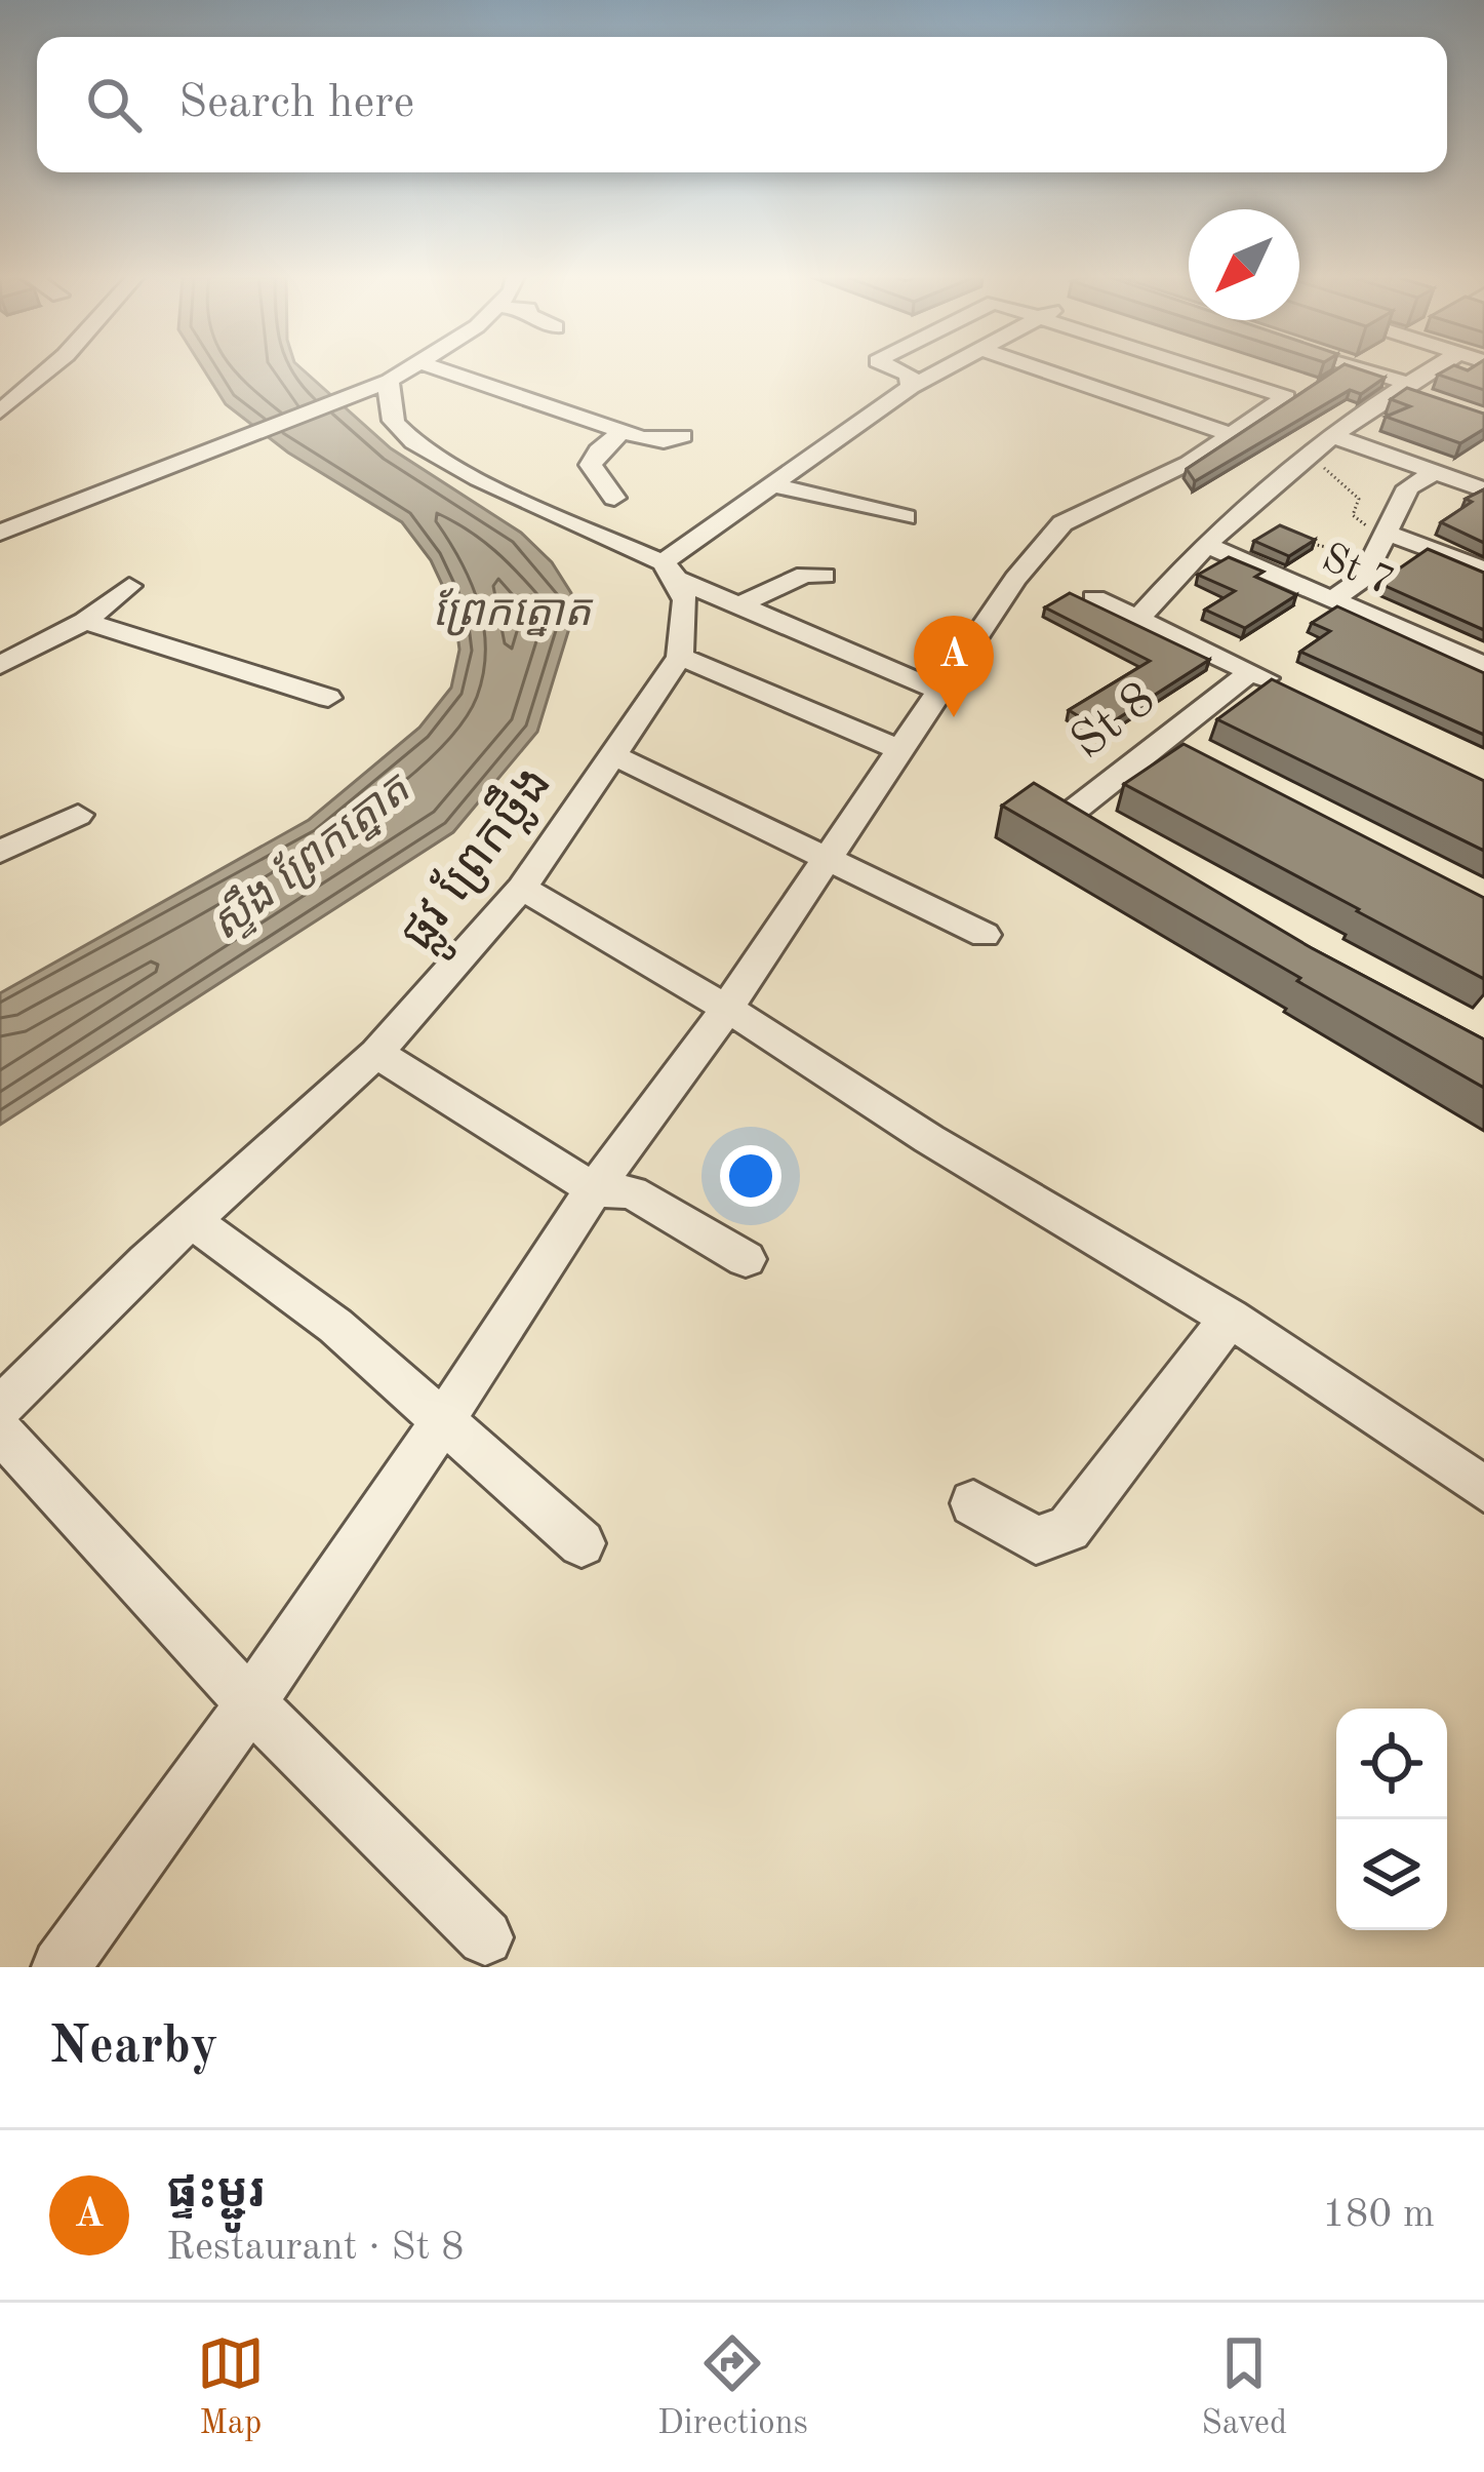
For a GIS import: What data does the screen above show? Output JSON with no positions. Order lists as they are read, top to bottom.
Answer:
{
  "streets": {
    "street": ["St 7", "St 8", "ផ្លូវ ព្រែកថ្លឹង"]
  },
  "water": ["ព្រែកត្នោត", "ស្ទឹង ព្រែកត្នោត"],
  "north": "bottom left",
  "page": {
    "search": "Search here",
    "pins": "A",
    "heading": "Nearby",
    "list": [
      {
        "mark": "A",
        "name": "ផ្ទះម្ជូរ",
        "note": "Restaurant · St 8",
        "value": "180 m"
      }
    ],
    "nav": ["Map", "Directions", "Saved"]
  }
}
